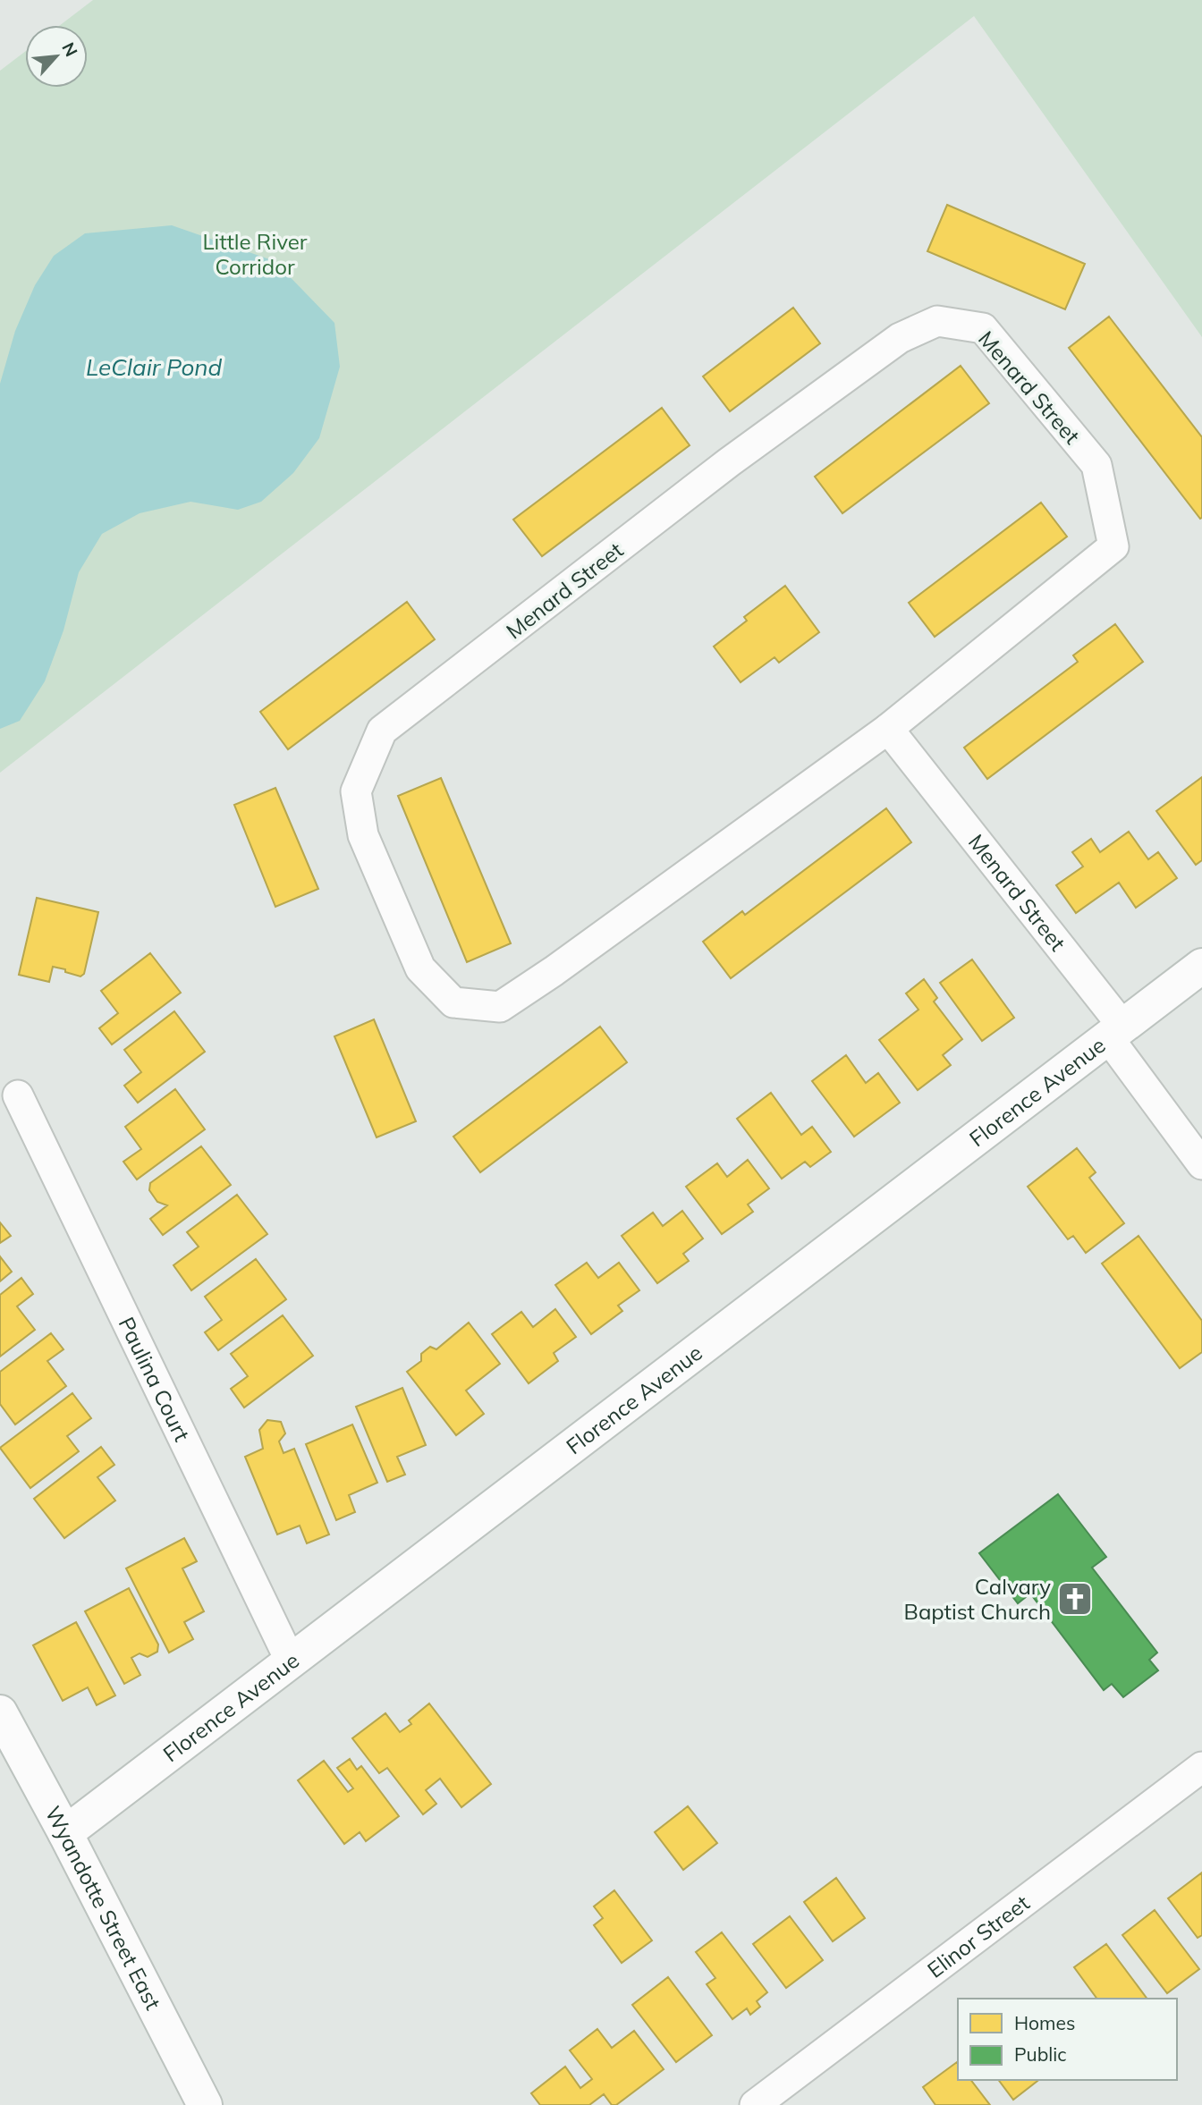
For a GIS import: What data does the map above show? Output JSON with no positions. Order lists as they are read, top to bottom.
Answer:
{
  "streets": {
    "street": [
      "Menard Street",
      "Florence Avenue",
      "Paulina Court",
      "Wyandotte Street East",
      "Elinor Street"
    ]
  },
  "crossings": [
    ["Menard Street", "Florence Avenue"],
    ["Florence Avenue", "Paulina Court"],
    ["Florence Avenue", "Wyandotte Street East"]
  ],
  "water": ["LeClair Pond"],
  "parks": ["Little River Corridor"],
  "places": {
    "church": ["Calvary Baptist Church"]
  },
  "legend": ["Homes", "Public"],
  "north": "top right"
}
